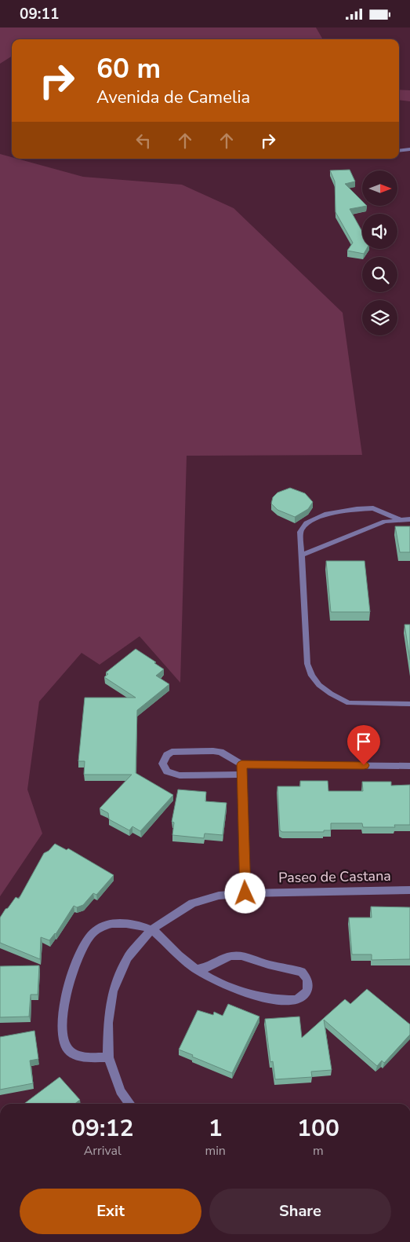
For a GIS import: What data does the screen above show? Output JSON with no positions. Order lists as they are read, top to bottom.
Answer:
{
  "streets": {
    "street": ["Paseo de Castana"]
  },
  "north": "right",
  "page": {
    "status": "09:11",
    "turn": ["60 m", "Avenida de Camelia"],
    "eta": [
      "09:12",
      "Arrival",
      "1",
      "min",
      "100",
      "m"
    ],
    "buttons": ["Exit", "Share"]
  }
}
